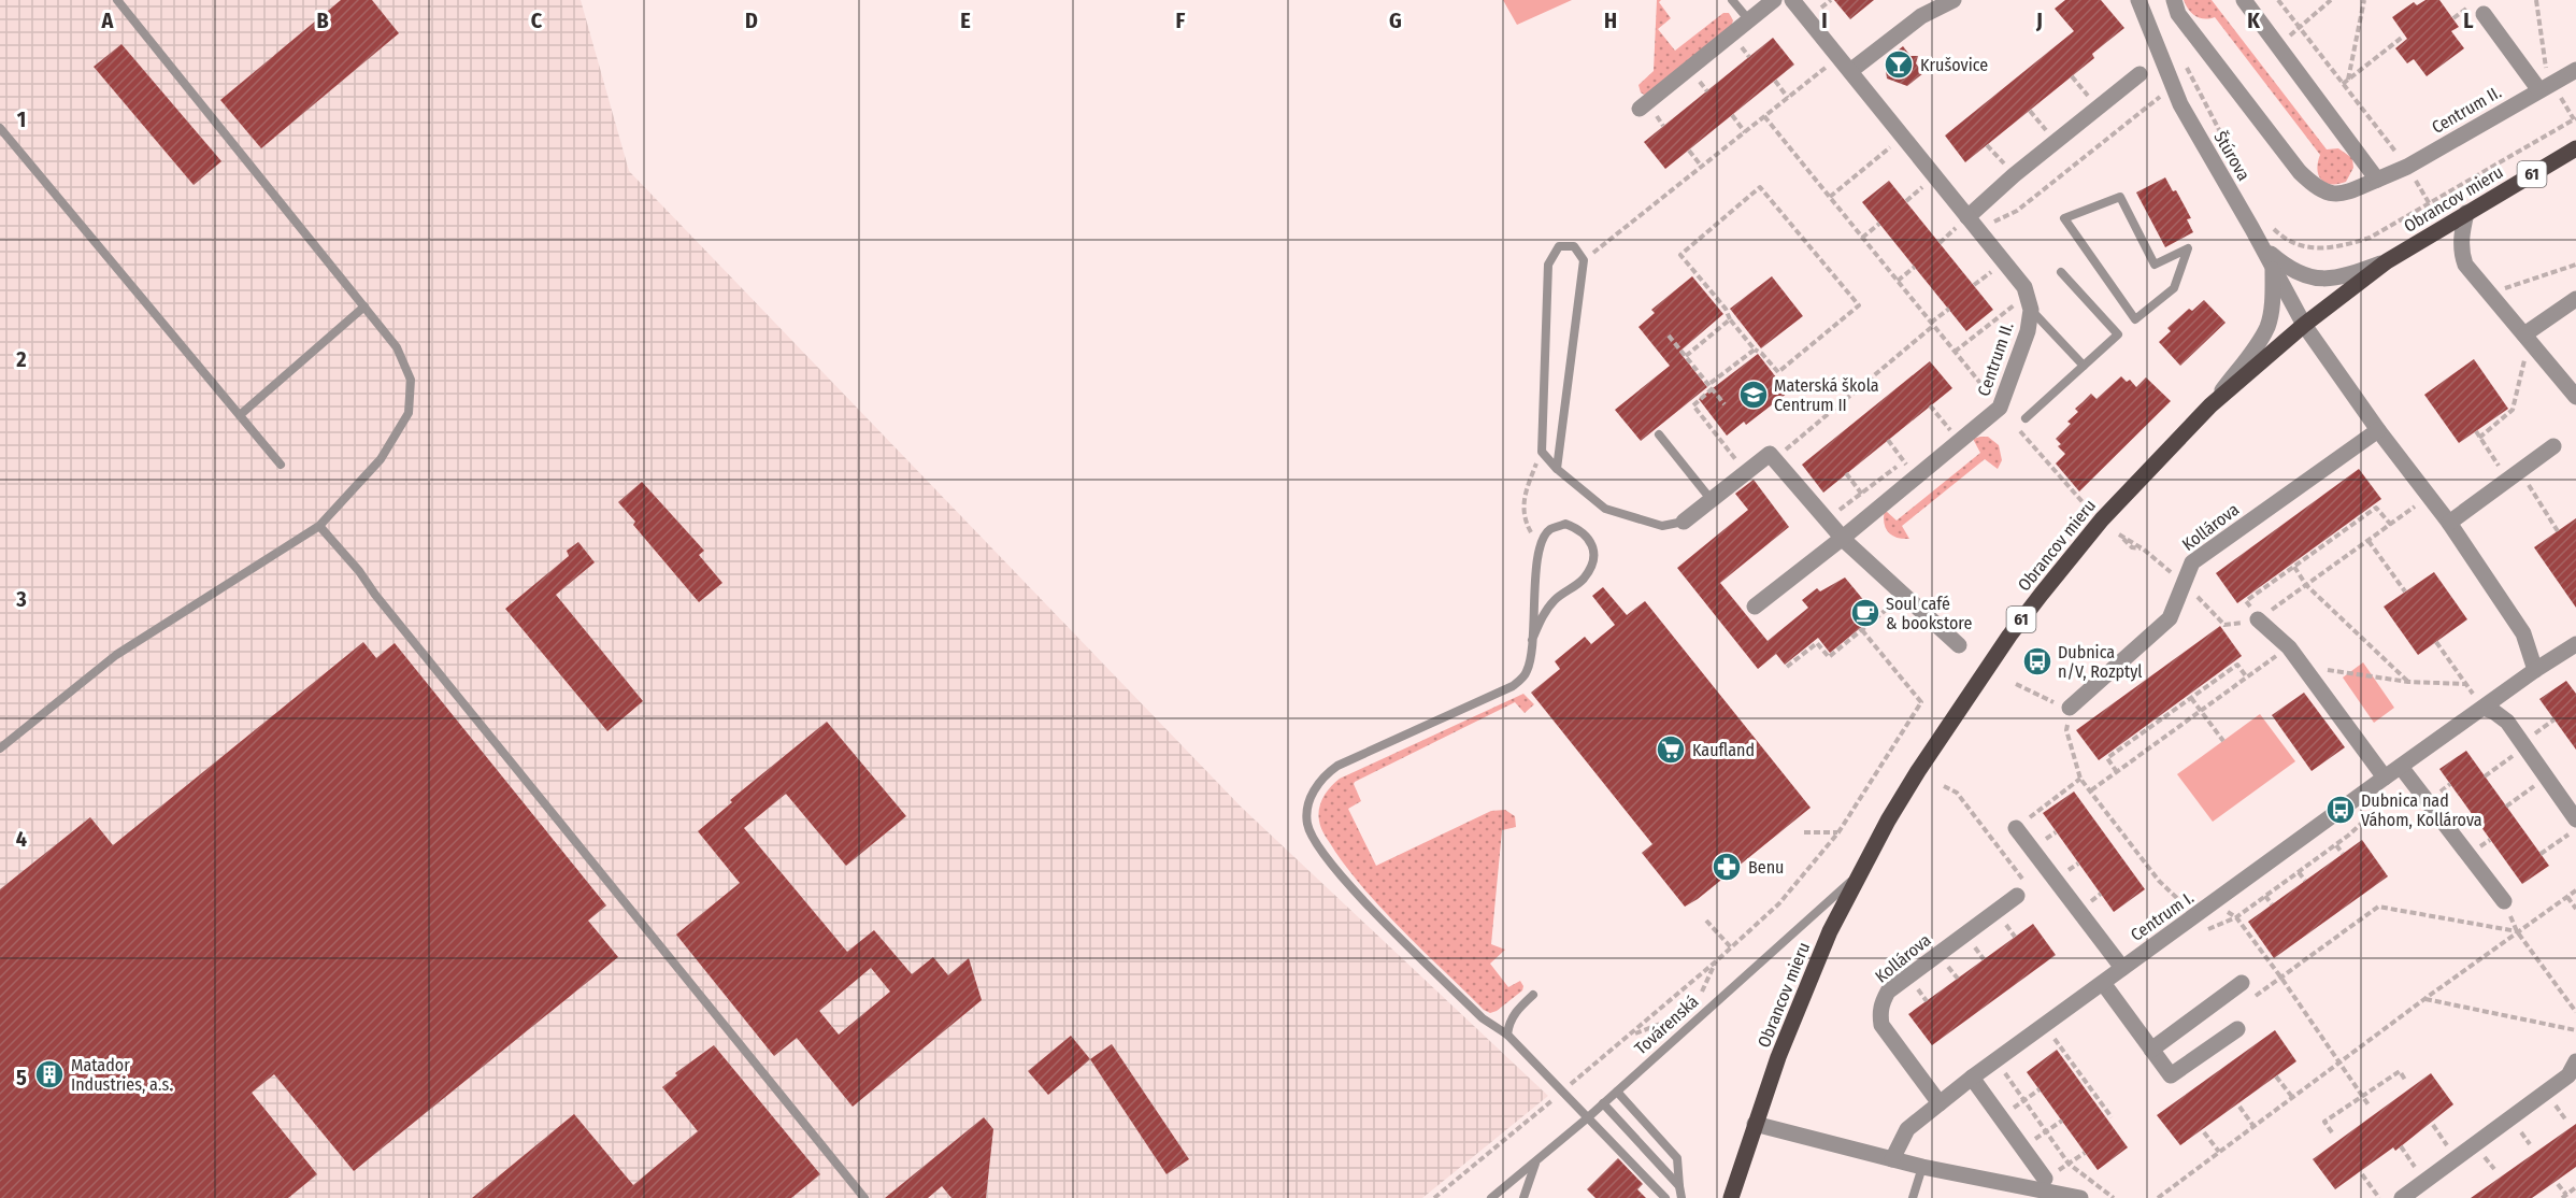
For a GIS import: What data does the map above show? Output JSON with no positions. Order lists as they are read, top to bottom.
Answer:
{
  "streets": {
    "main road": ["61", "Obrancov mieru"],
    "street": [
      "Centrum II.",
      "Štúrova",
      "Kollárova",
      "Centrum I."
    ],
    "lane": ["Továrenská"]
  },
  "crossings": [
    ["Štúrova", "Obrancov mieru"],
    ["Obrancov mieru", "Továrenská"],
    ["Kollárova", "Centrum I."]
  ],
  "places": {
    "bar": ["Krušovice"],
    "school or university": ["Materská škola Centrum II"],
    "cafe": ["Soul café & bookstore"],
    "bus stop": ["Dubnica n/V, Rozptyl", "Dubnica nad Váhom, Kollárova"],
    "supermarket": ["Kaufland"],
    "pharmacy": ["Benu"],
    "building": ["Matador Industries, a.s."]
  },
  "grid": {
    "columns": [
      "A",
      "B",
      "C",
      "D",
      "E",
      "F",
      "G",
      "H",
      "I",
      "J",
      "K",
      "L"
    ],
    "rows": [
      "1",
      "2",
      "3",
      "4",
      "5"
    ]
  }
}
